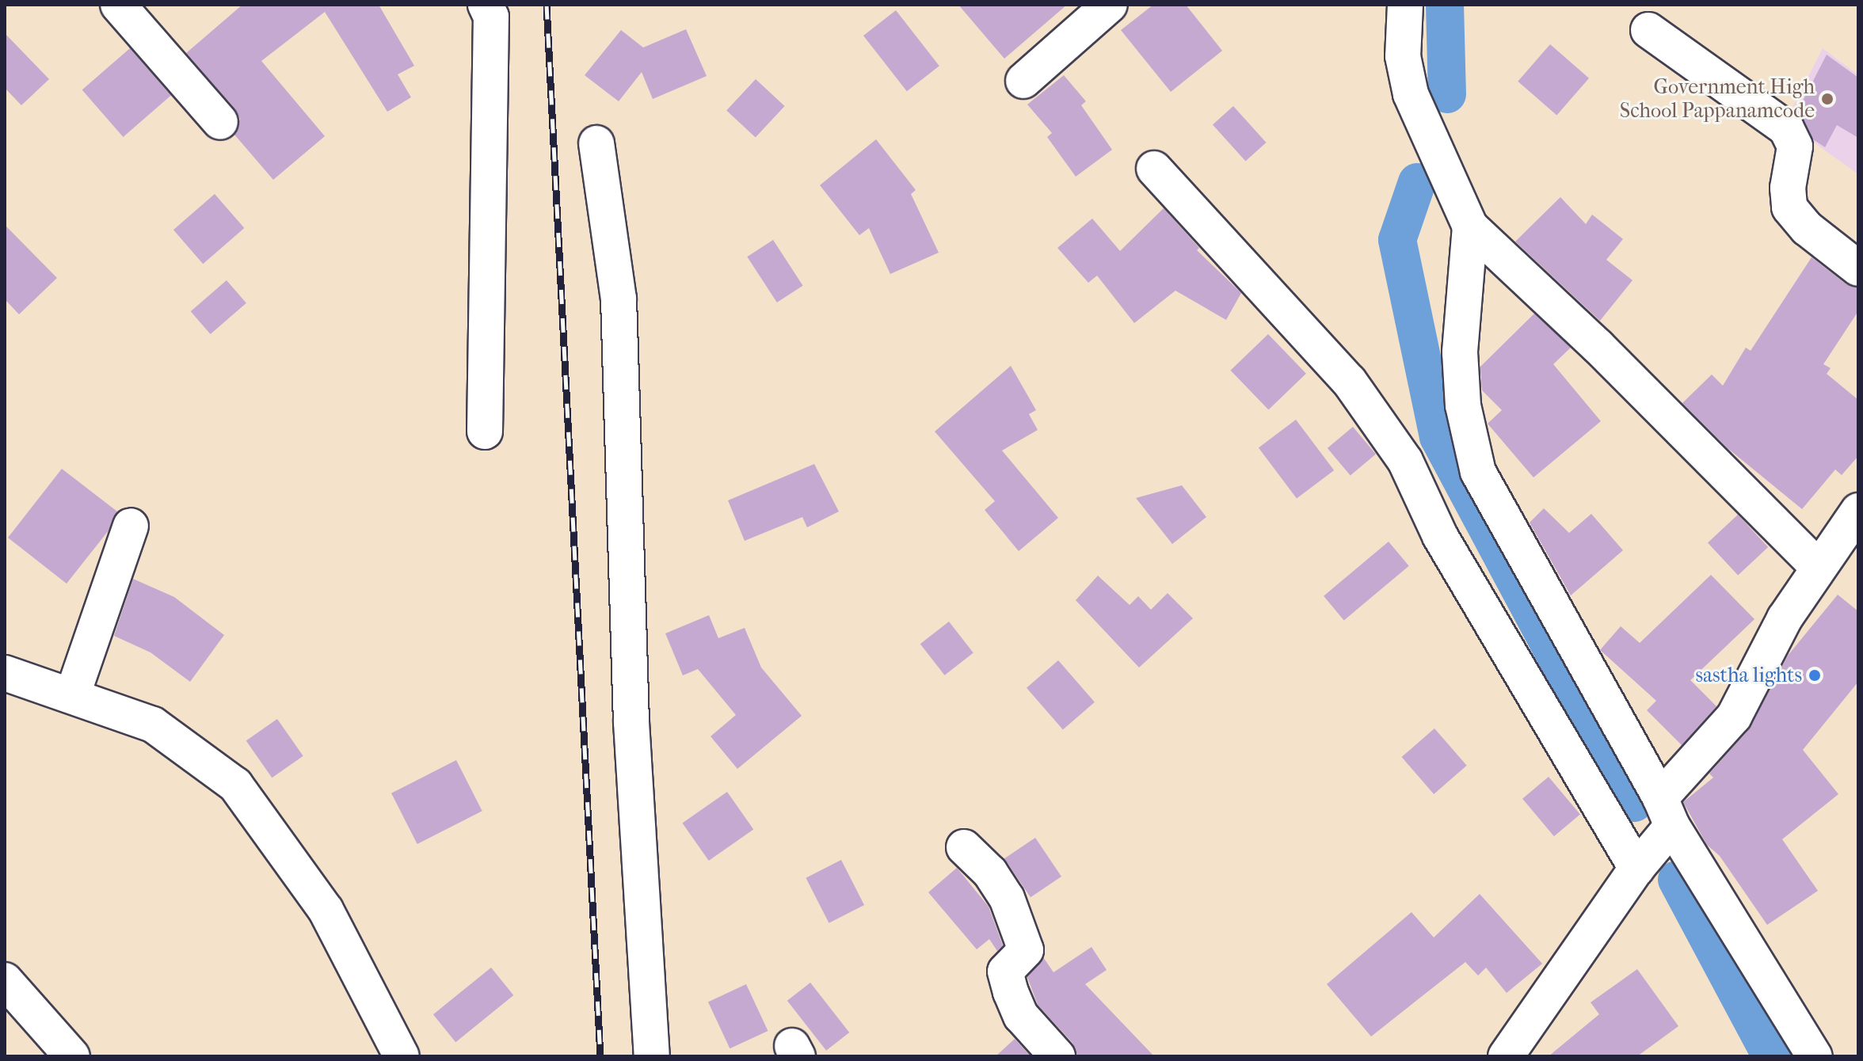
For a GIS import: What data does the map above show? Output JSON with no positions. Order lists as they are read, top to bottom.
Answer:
{
  "places": ["Government High School Pappanamcode", "sastha lights"]
}
